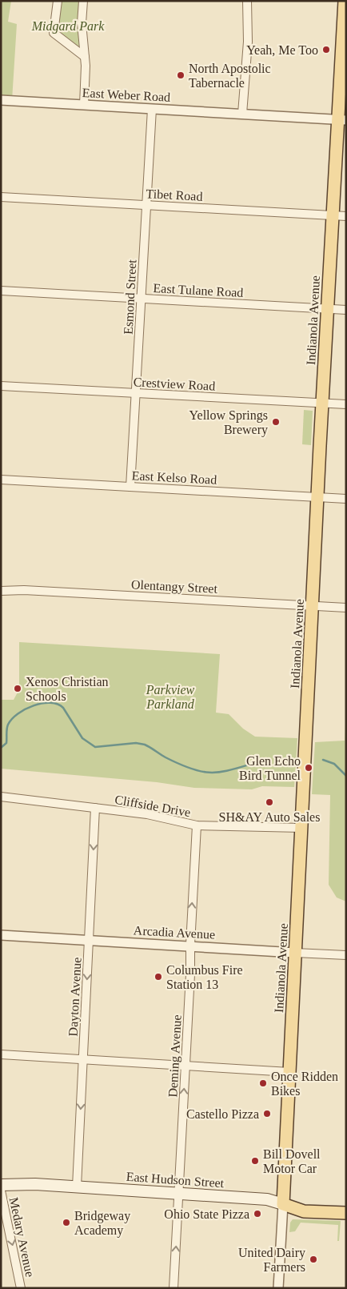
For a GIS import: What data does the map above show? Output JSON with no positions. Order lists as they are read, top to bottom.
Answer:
{
  "streets": {
    "main road": ["Indianola Avenue", "East Hudson Street"],
    "street": [
      "East Weber Road",
      "Tibet Road",
      "East Tulane Road",
      "Esmond Street",
      "Crestview Road",
      "East Kelso Road",
      "Olentangy Street",
      "Cliffside Drive",
      "Arcadia Avenue",
      "Dayton Avenue",
      "Deming Avenue",
      "Medary Avenue"
    ]
  },
  "crossings": [
    ["East Weber Road", "Esmond Street"],
    ["East Weber Road", "Indianola Avenue"],
    ["Tibet Road", "Esmond Street"],
    ["Tibet Road", "Indianola Avenue"],
    ["East Tulane Road", "Esmond Street"],
    ["East Tulane Road", "Indianola Avenue"],
    ["Esmond Street", "Crestview Road"],
    ["Esmond Street", "East Kelso Road"],
    ["Indianola Avenue", "Crestview Road"],
    ["Indianola Avenue", "East Kelso Road"],
    ["Indianola Avenue", "Olentangy Street"],
    ["Indianola Avenue", "Cliffside Drive"],
    ["Indianola Avenue", "Arcadia Avenue"],
    ["Indianola Avenue", "East Hudson Street"],
    ["Cliffside Drive", "Dayton Avenue"],
    ["Cliffside Drive", "Deming Avenue"],
    ["Arcadia Avenue", "Dayton Avenue"],
    ["Arcadia Avenue", "Deming Avenue"],
    ["Dayton Avenue", "East Hudson Street"],
    ["Deming Avenue", "East Hudson Street"]
  ],
  "one_way": ["Dayton Avenue", "Deming Avenue", "Medary Avenue"],
  "parks": ["Midgard Park", "Parkview Parkland"],
  "places": [
    "Yeah, Me Too",
    "North Apostolic Tabernacle",
    "Yellow Springs Brewery",
    "Xenos Christian Schools",
    "Glen Echo Bird Tunnel",
    "SH&AY Auto Sales",
    "Columbus Fire Station 13",
    "Once Ridden Bikes",
    "Castello Pizza",
    "Bill Dovell Motor Car",
    "Ohio State Pizza",
    "Bridgeway Academy",
    "United Dairy Farmers"
  ]
}
